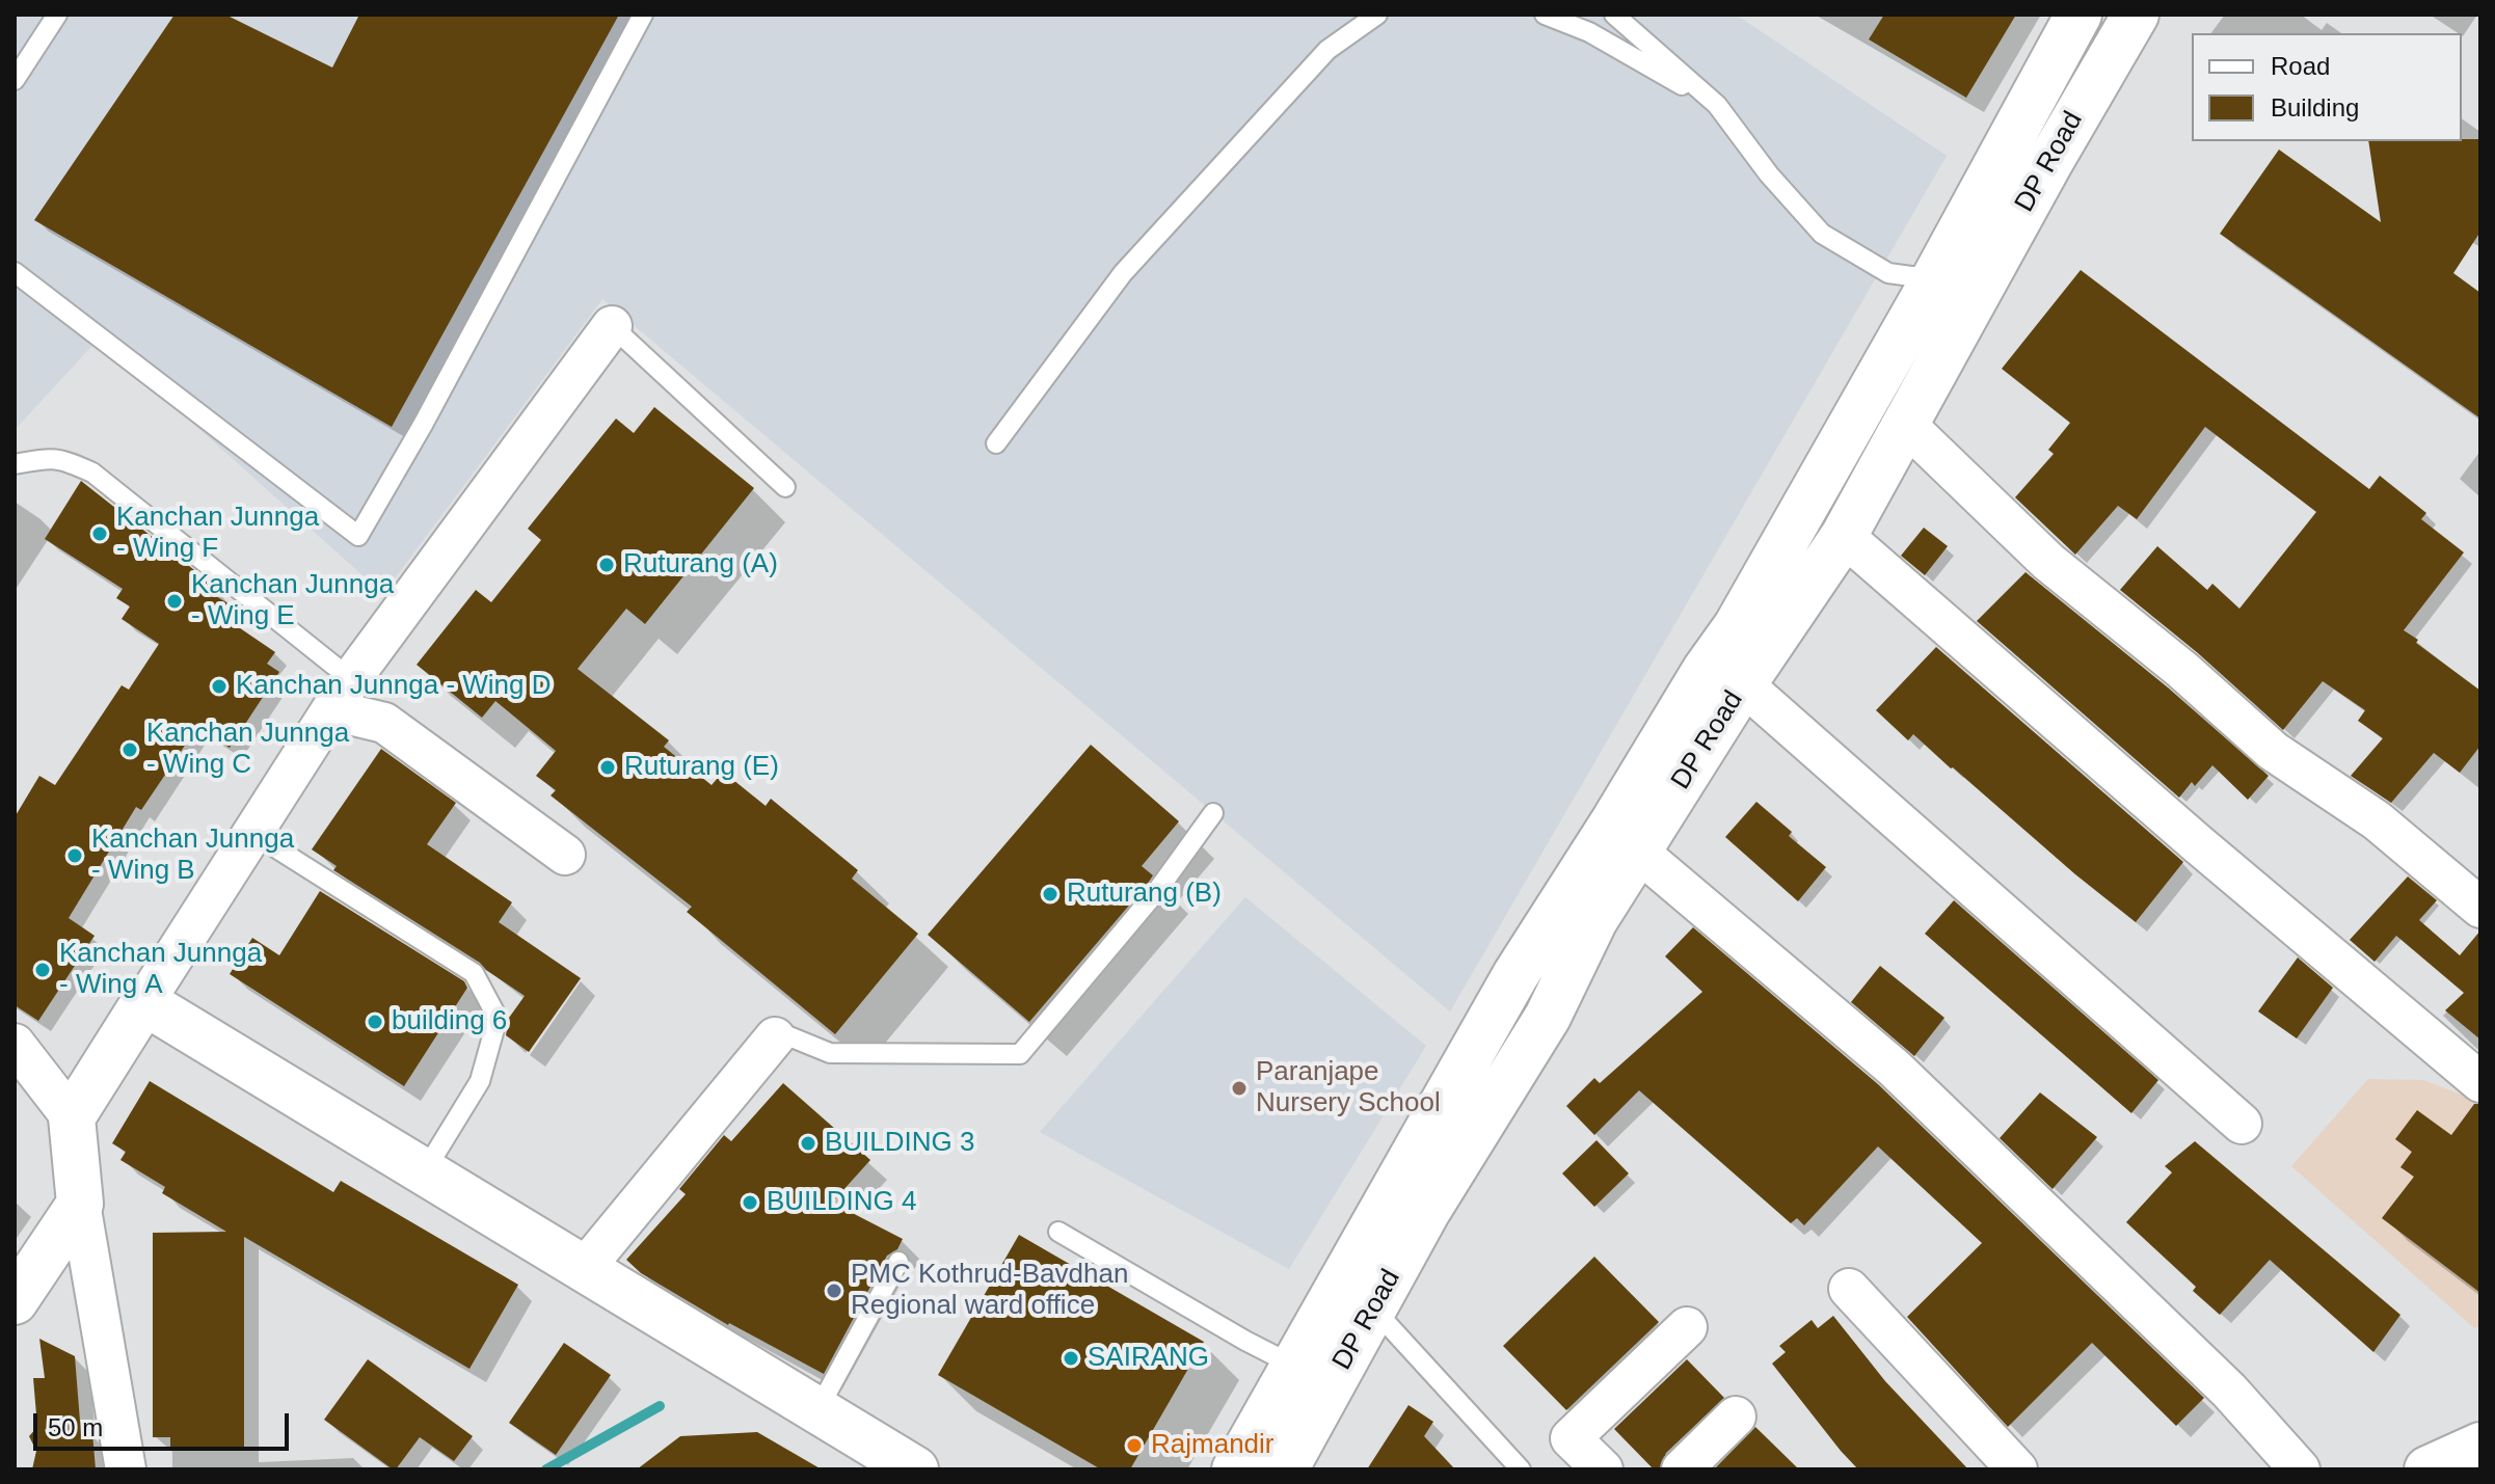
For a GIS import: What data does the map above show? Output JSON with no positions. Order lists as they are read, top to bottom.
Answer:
{
  "streets": {
    "main road": ["DP Road"]
  },
  "places": [
    "Kanchan Junnga - Wing F",
    "Ruturang (A)",
    "Kanchan Junnga - Wing E",
    "Kanchan Junnga - Wing D",
    "Kanchan Junnga - Wing C",
    "Ruturang (E)",
    "Kanchan Junnga - Wing B",
    "Ruturang (B)",
    "Kanchan Junnga - Wing A",
    "building 6",
    "Paranjape Nursery School",
    "BUILDING 3",
    "BUILDING 4",
    "PMC Kothrud-Bavdhan Regional ward office",
    "SAIRANG",
    "Rajmandir"
  ],
  "legend": ["Road", "Building"],
  "scale_bar": "50 m"
}
